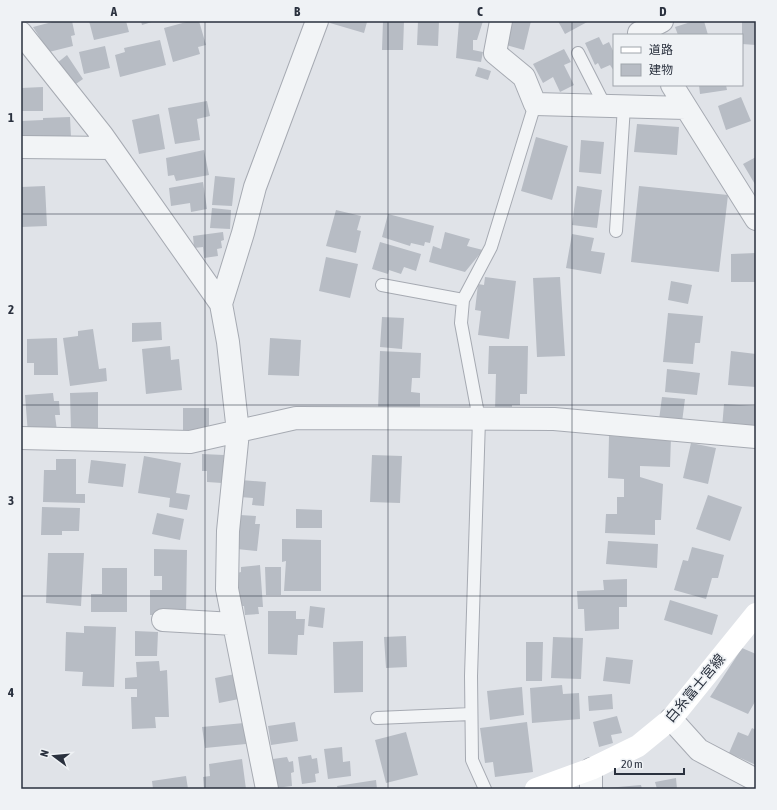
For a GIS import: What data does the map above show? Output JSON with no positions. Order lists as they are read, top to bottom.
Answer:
{
  "streets": {
    "main road": ["白糸富士宮線"]
  },
  "legend": ["道路", "建物"],
  "scale_bar": "20 m",
  "north": "left",
  "grid": {
    "columns": [
      "A",
      "B",
      "C",
      "D"
    ],
    "rows": [
      "1",
      "2",
      "3",
      "4"
    ]
  }
}
